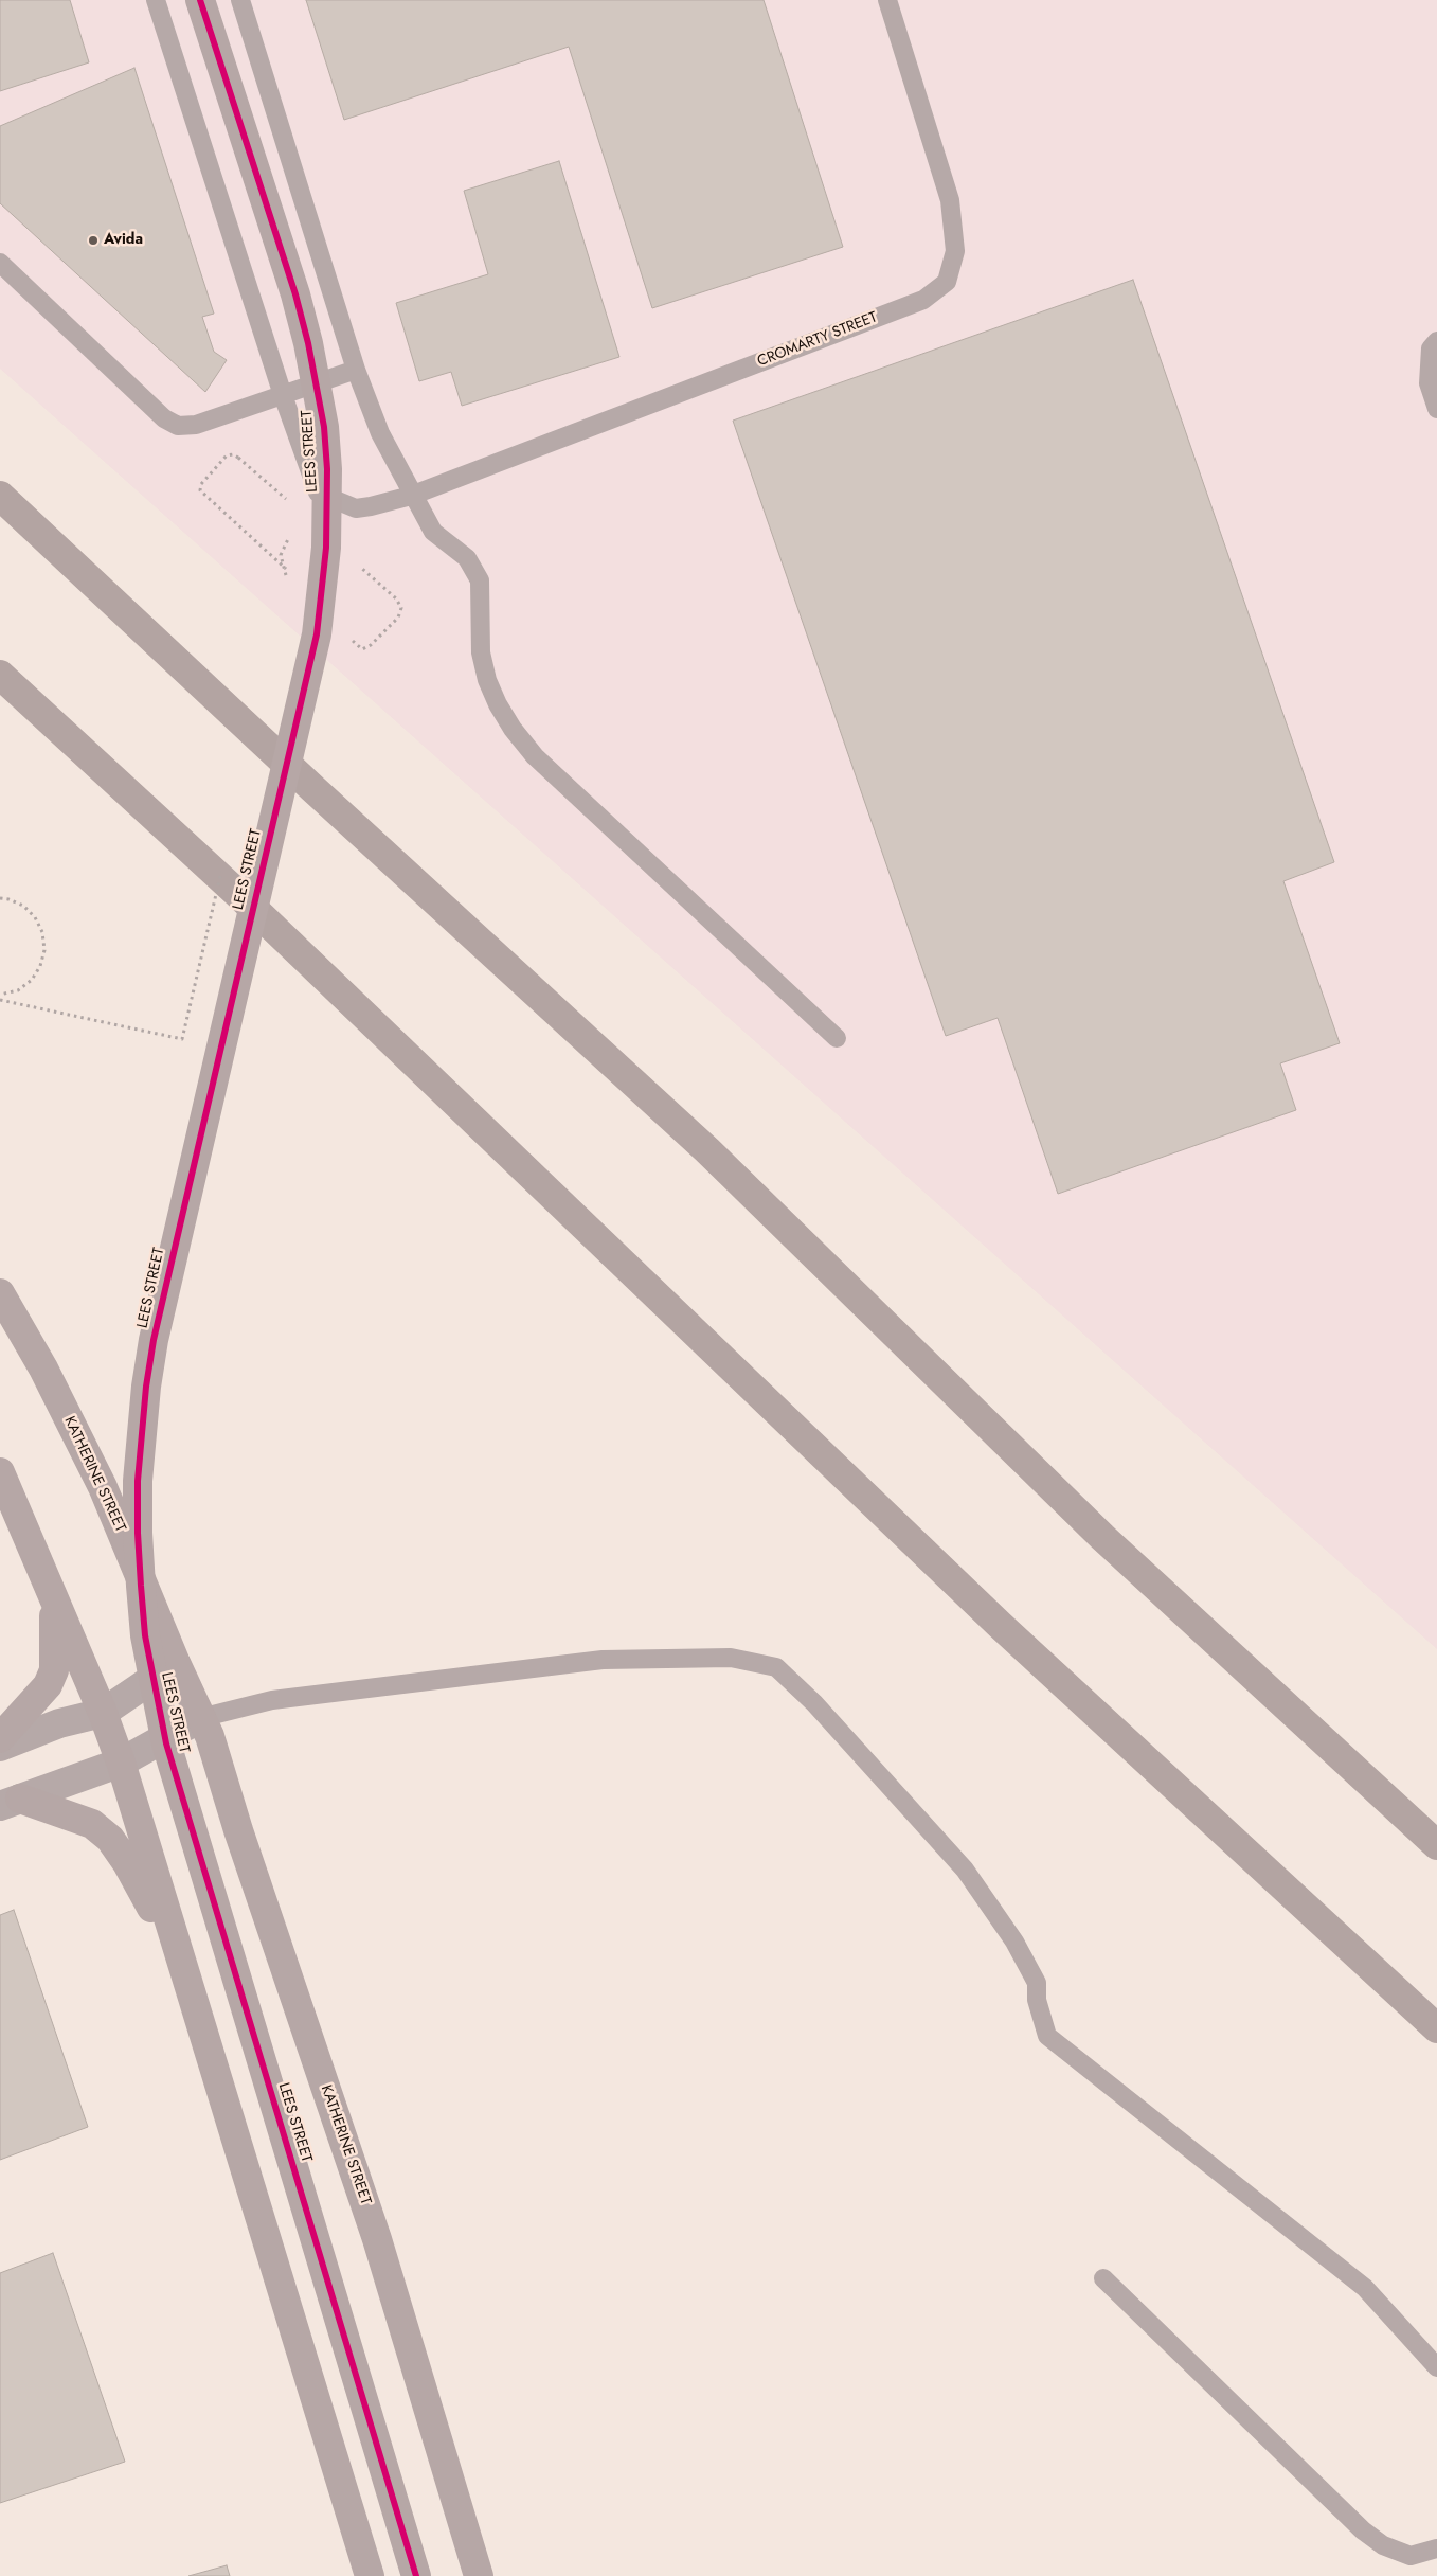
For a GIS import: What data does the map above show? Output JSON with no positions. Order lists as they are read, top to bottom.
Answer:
{
  "streets": {
    "main road": ["LEES STREET", "KATHERINE STREET"],
    "lane": ["CROMARTY STREET"]
  },
  "places": ["Avida"]
}
